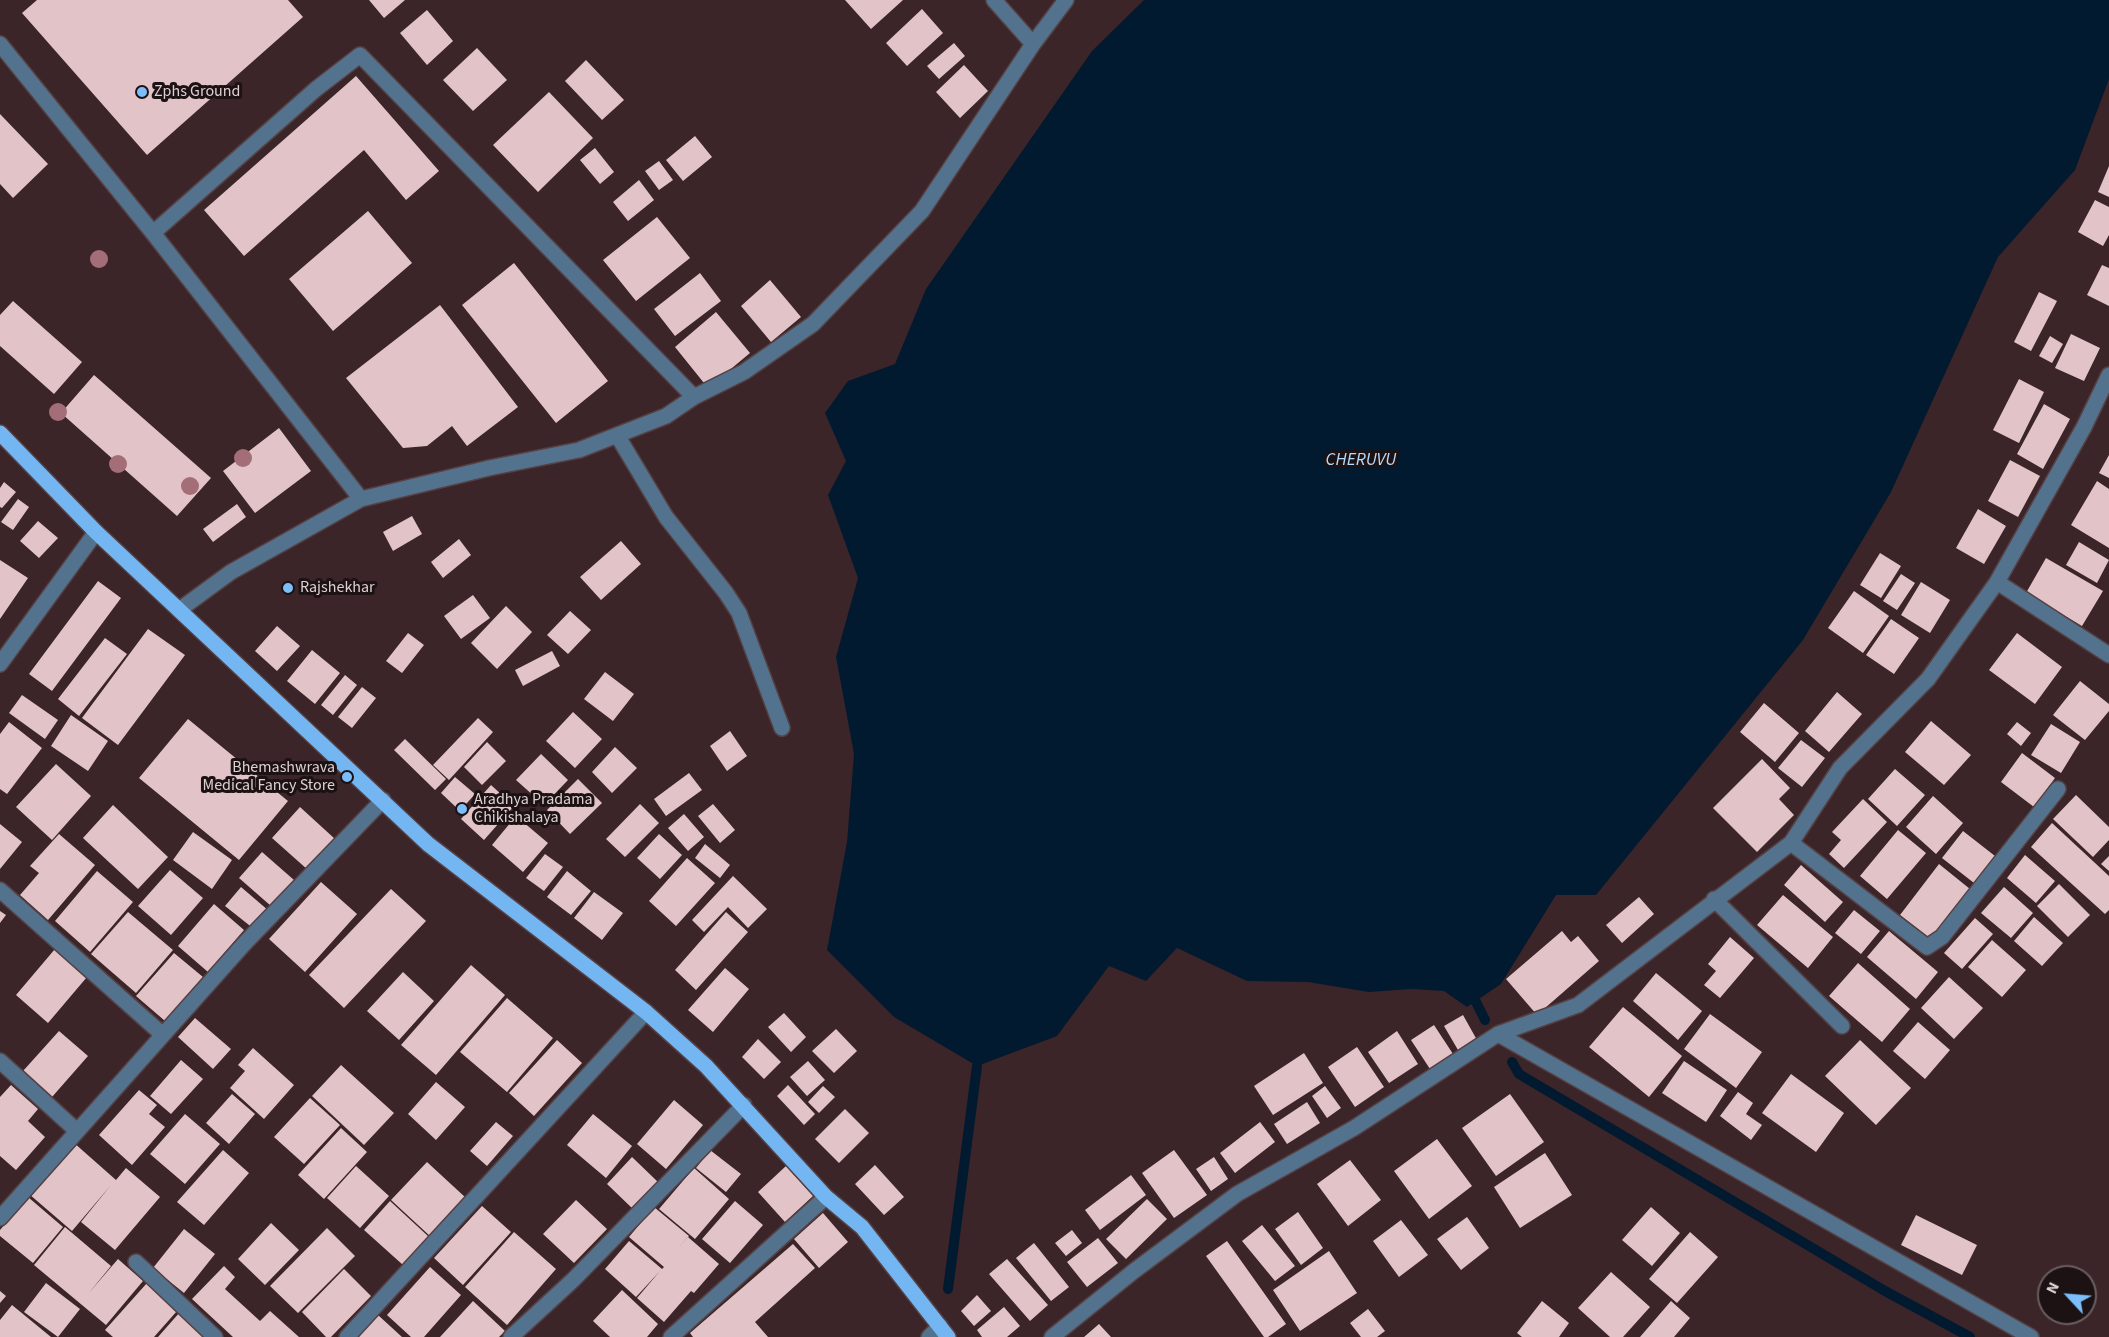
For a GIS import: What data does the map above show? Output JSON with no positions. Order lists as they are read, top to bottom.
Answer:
{
  "water": ["CHERUVU"],
  "places": [
    "Zphs Ground",
    "Rajshekhar",
    "Bhemashwrava Medical Fancy Store",
    "Aradhya Pradama Chikishalaya"
  ],
  "north": "top left"
}
